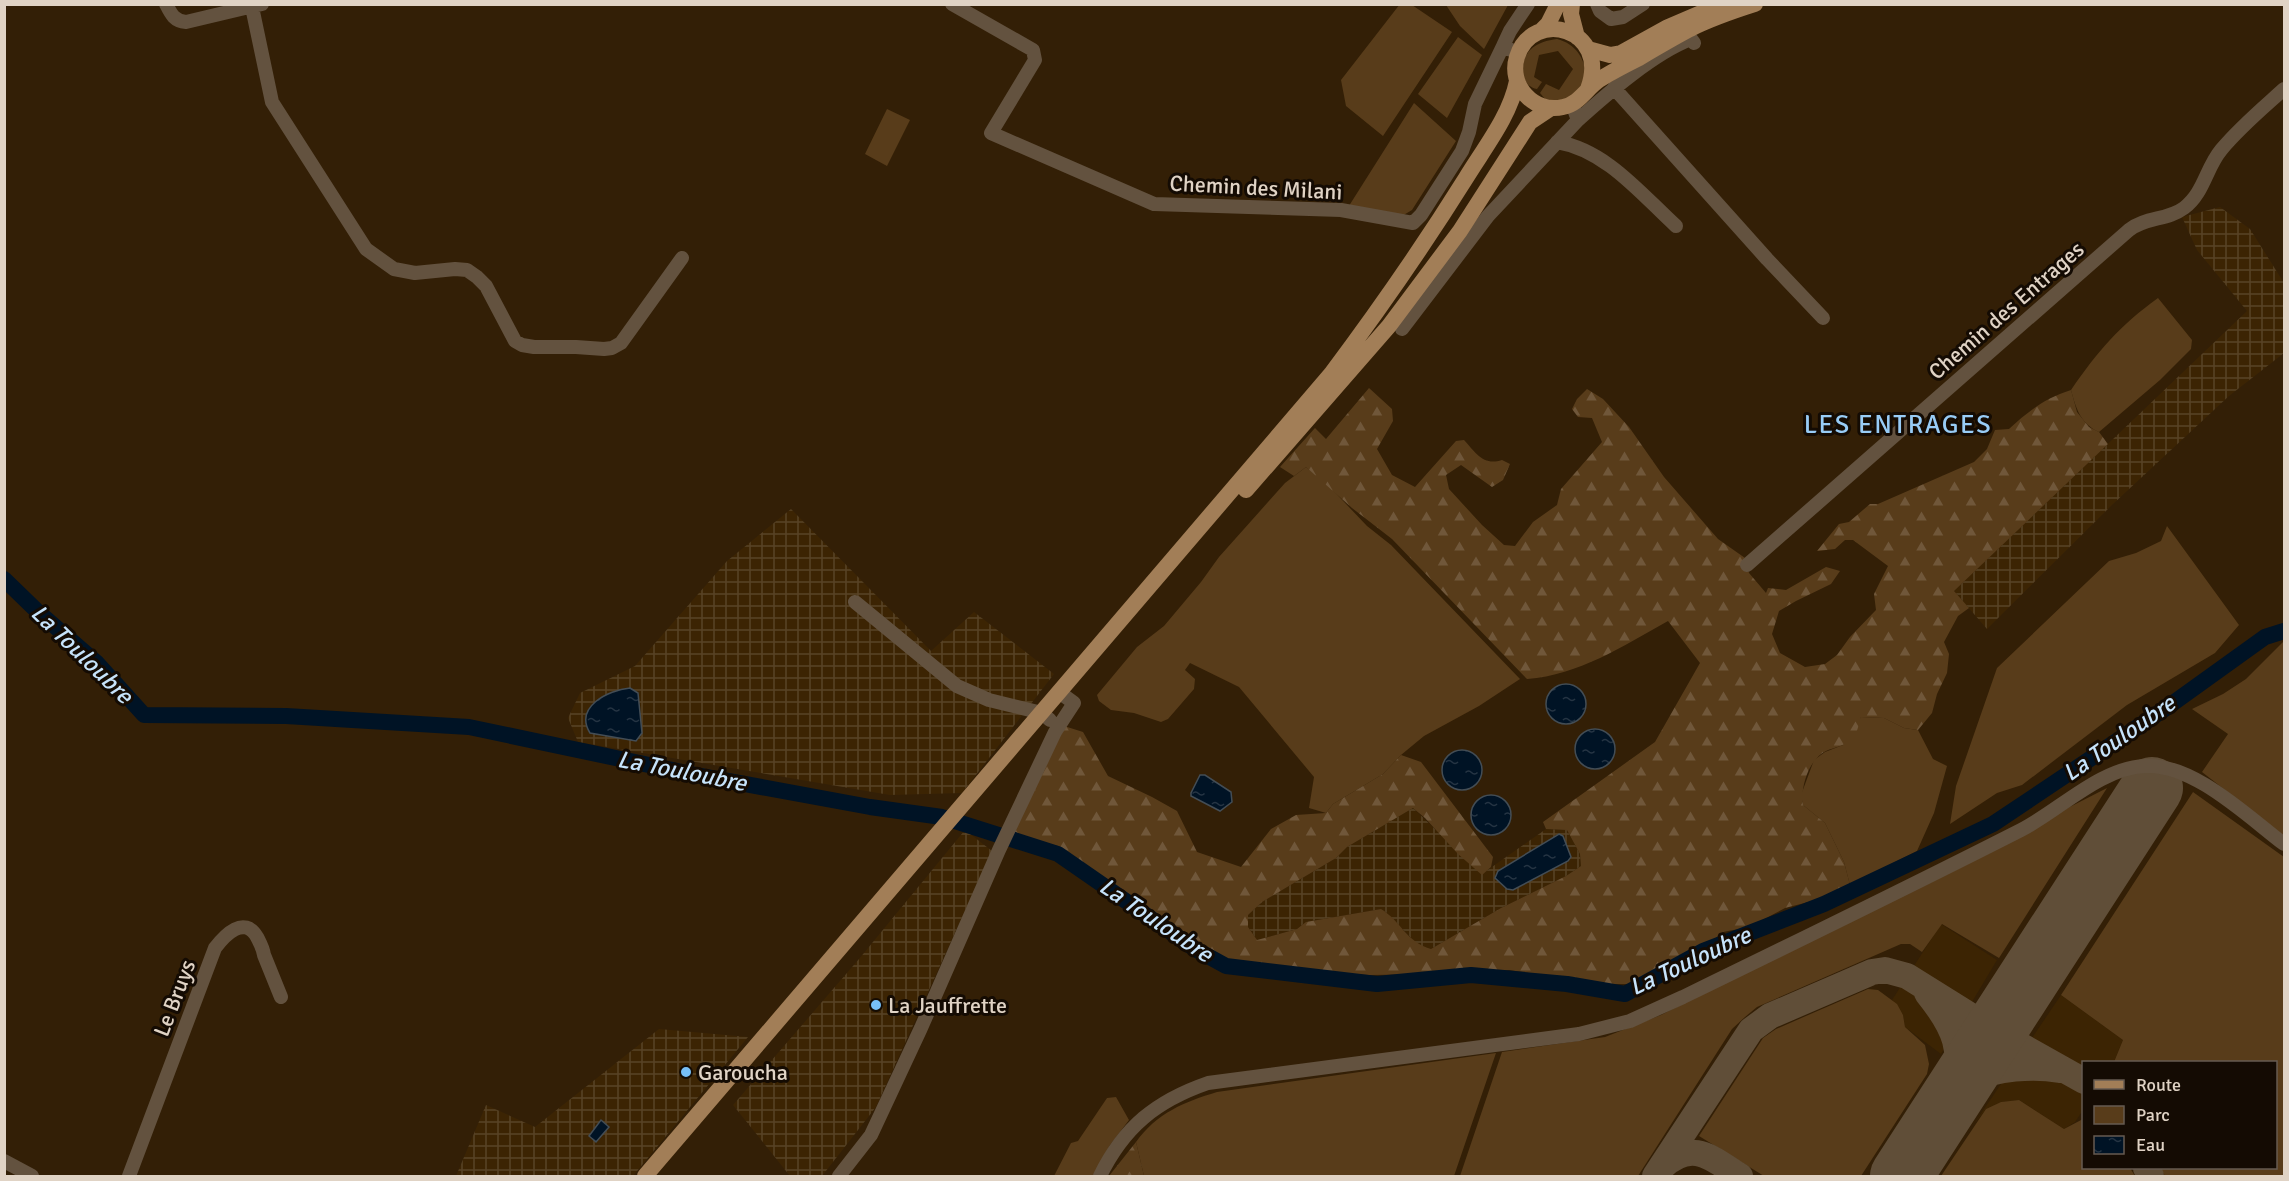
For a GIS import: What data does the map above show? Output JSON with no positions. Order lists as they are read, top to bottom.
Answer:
{
  "streets": {
    "street": ["Chemin des Milani", "Chemin des Entrages", "Le Bruys"]
  },
  "districts": ["LES ENTRAGES"],
  "water": ["La Touloubre"],
  "places": ["La Jauffrette", "Garoucha"],
  "legend": ["Route", "Parc", "Eau"]
}
